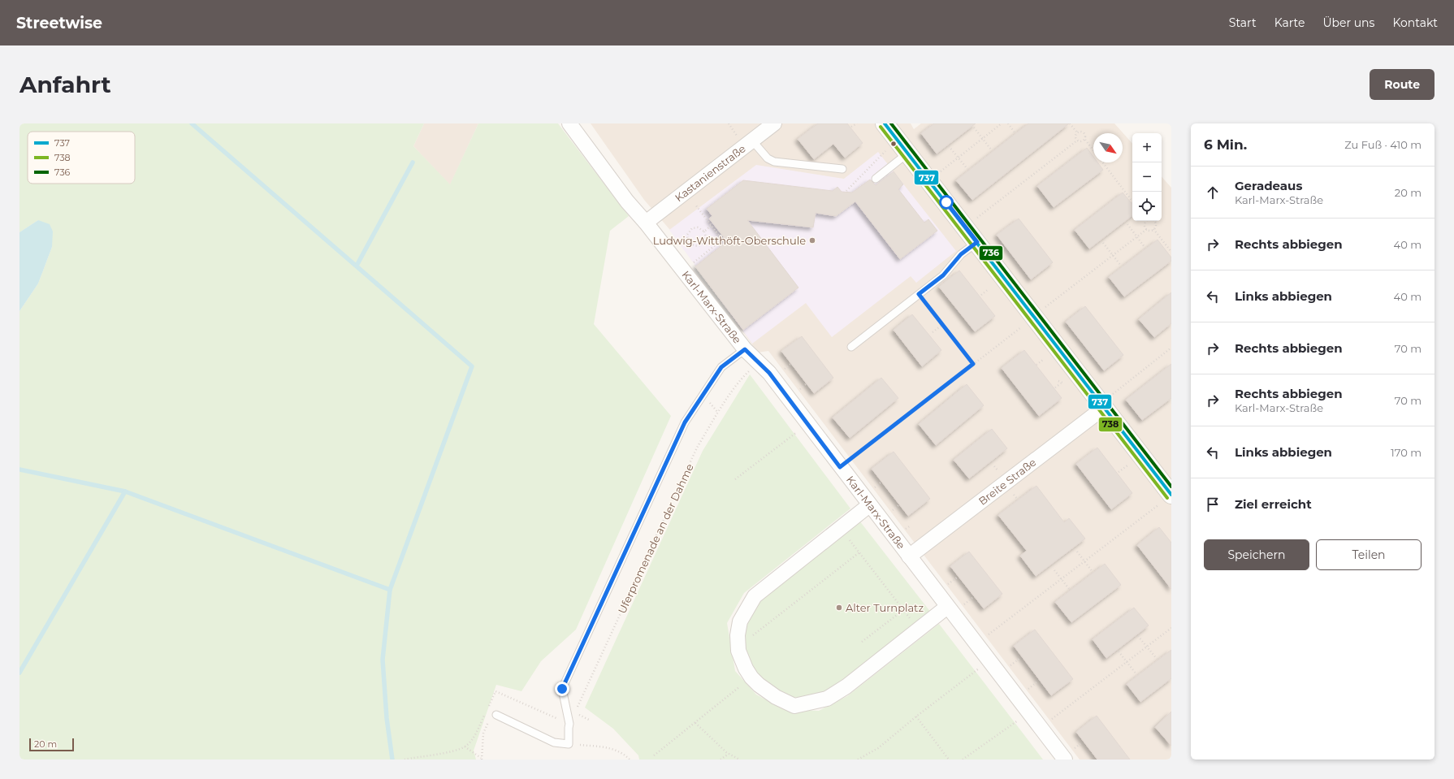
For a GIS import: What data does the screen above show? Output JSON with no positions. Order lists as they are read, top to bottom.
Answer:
{
  "streets": {
    "street": ["Kastanienstraße", "Karl-Marx-Straße", "Breite Straße"],
    "lane": ["Uferpromenade an der Dahme"]
  },
  "crossings": [
    ["Kastanienstraße", "Karl-Marx-Straße"],
    ["Karl-Marx-Straße", "Breite Straße"],
    ["Karl-Marx-Straße", "Uferpromenade an der Dahme"]
  ],
  "places": ["Ludwig-Witthöft-Oberschule", "Alter Turnplatz"],
  "lines": ["transit line 737", "transit line 736", "transit line 738"],
  "legend": ["737", "738", "736"],
  "scale_bar": "20 m",
  "north": "bottom right",
  "page": {
    "header": "Streetwise",
    "nav": [
      "Start",
      "Karte",
      "Über uns",
      "Kontakt"
    ],
    "buttons": [
      "Route",
      ["Speichern", "Teilen"]
    ],
    "title": "Anfahrt",
    "heading": ["6 Min.", "Zu Fuß · 410 m"],
    "map_buttons": ["+", "−"],
    "list": [
      ["Geradeaus", "Karl-Marx-Straße", "20 m"],
      ["Rechts abbiegen", "40 m"],
      ["Links abbiegen", "40 m"],
      ["Rechts abbiegen", "70 m"],
      ["Rechts abbiegen", "Karl-Marx-Straße", "70 m"],
      ["Links abbiegen", "170 m"],
      "Ziel erreicht"
    ],
    "scale": "20 m"
  }
}
